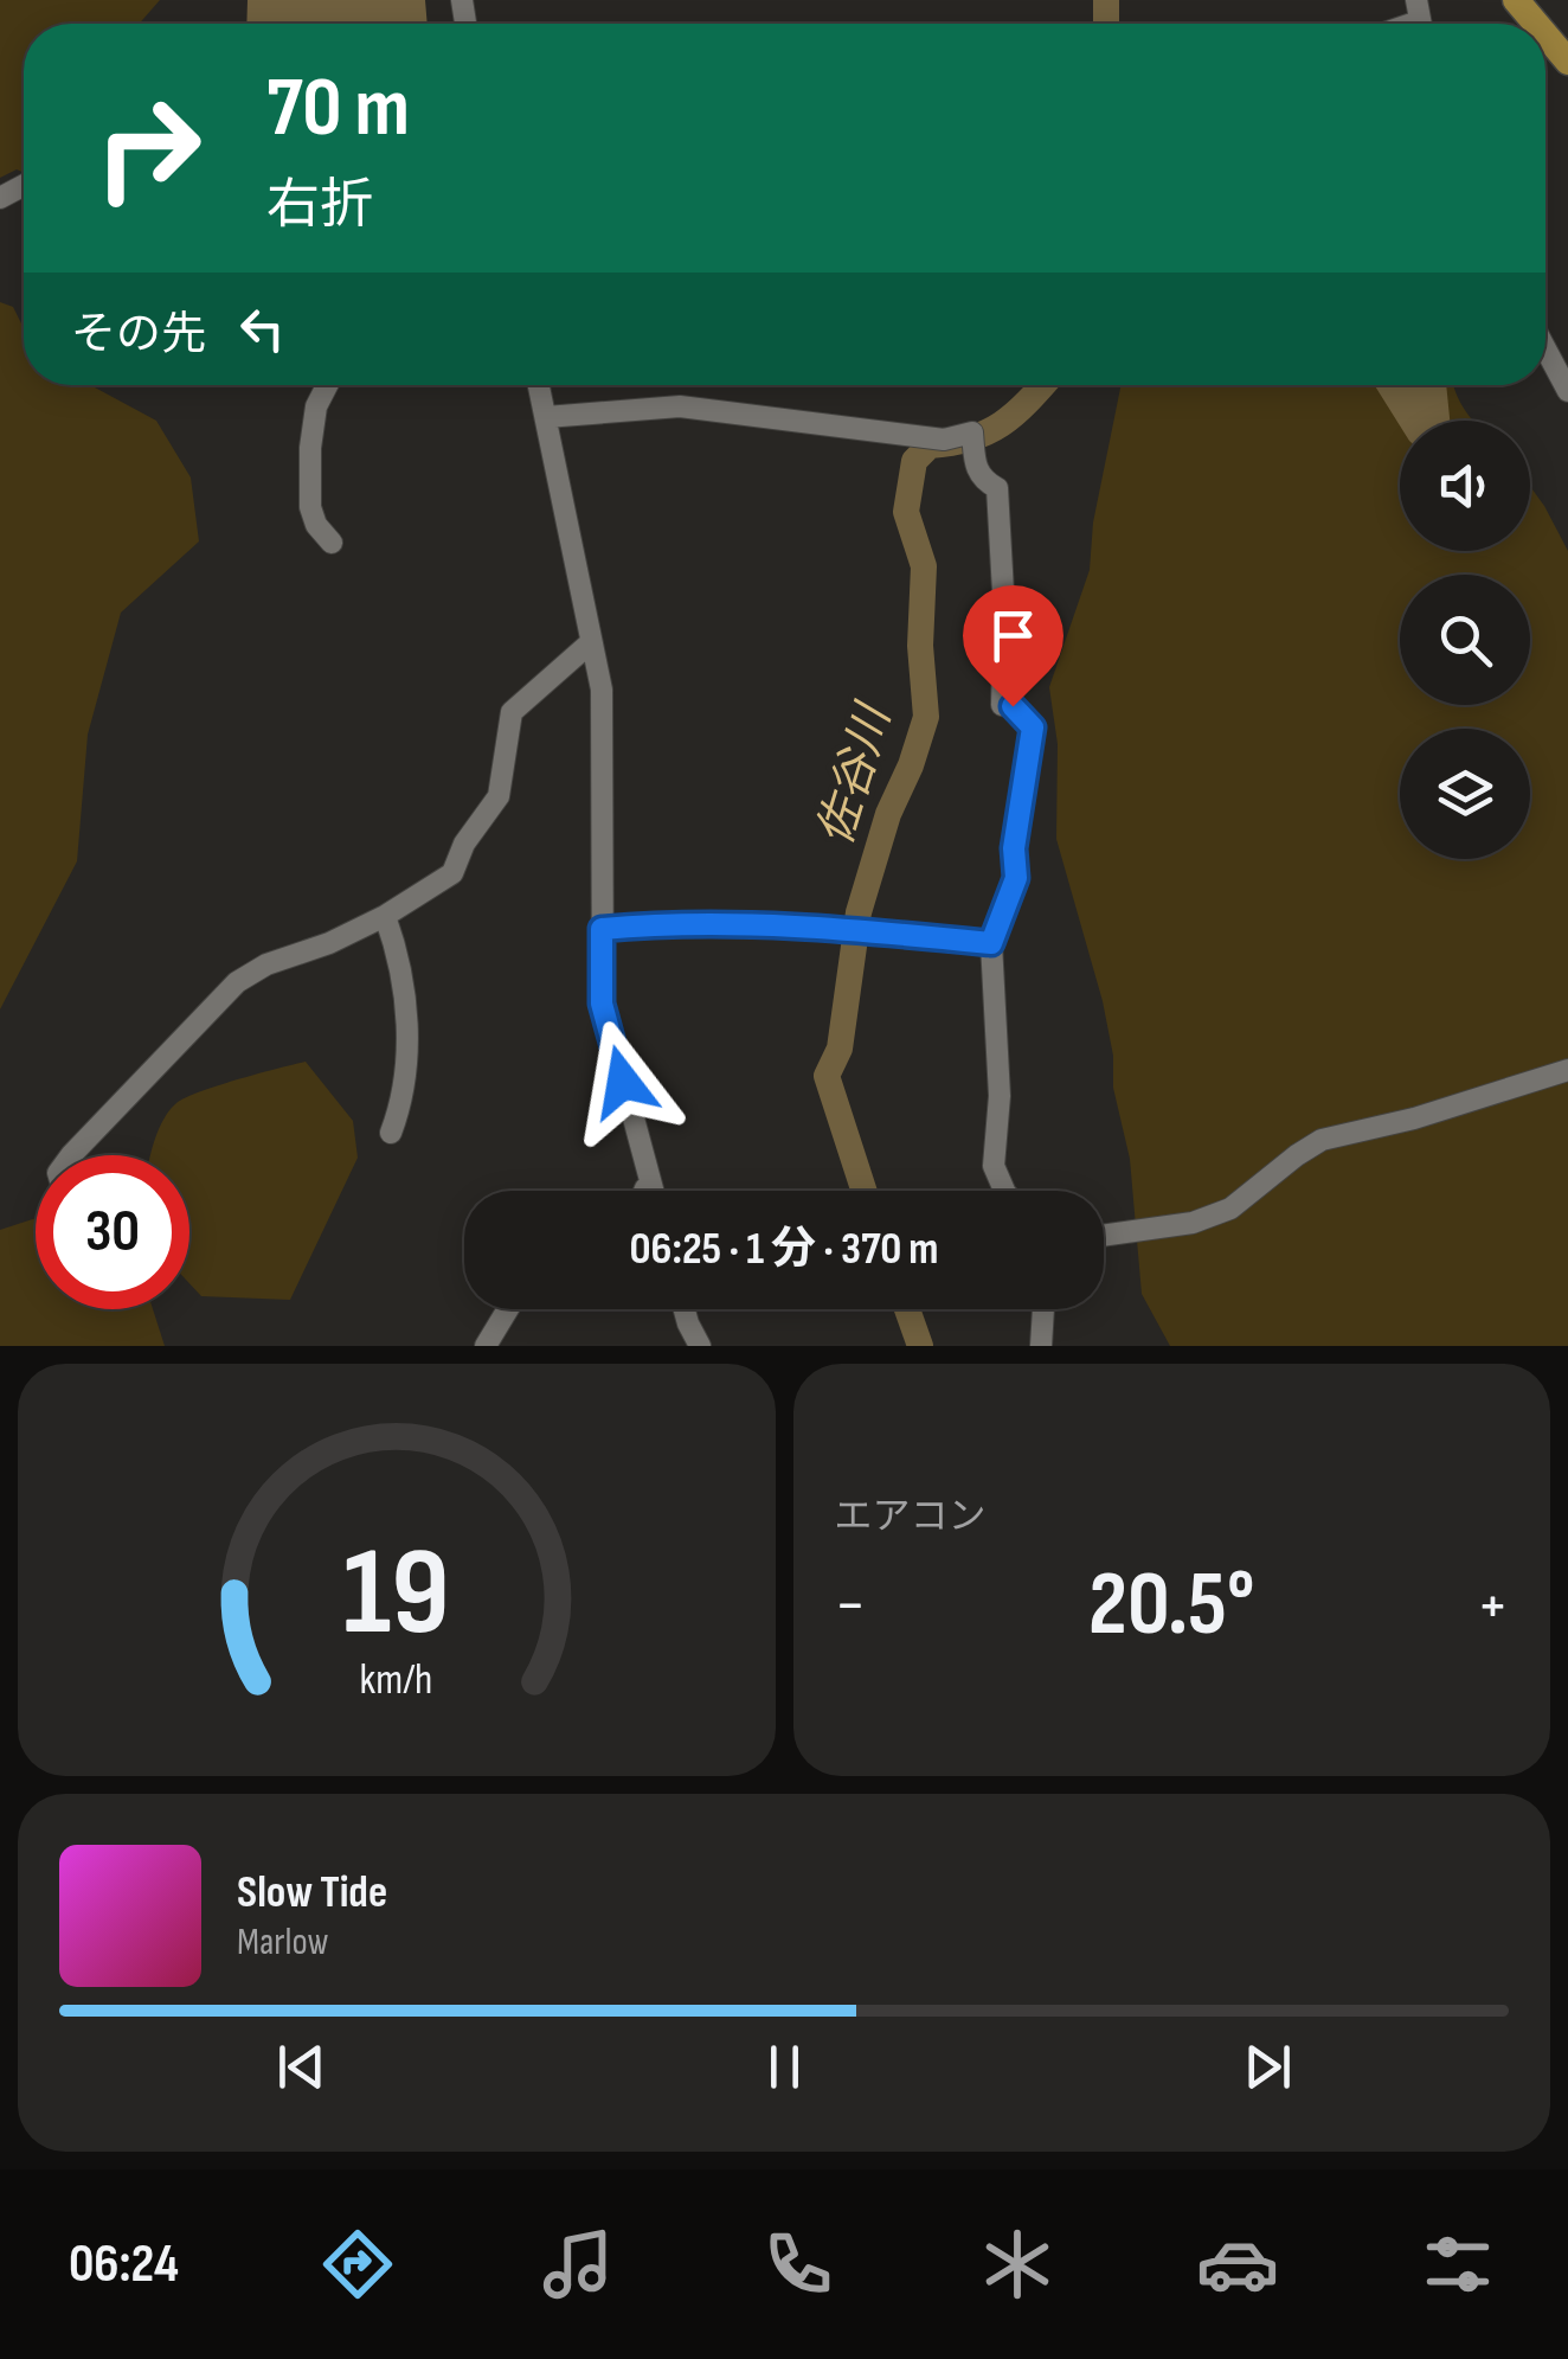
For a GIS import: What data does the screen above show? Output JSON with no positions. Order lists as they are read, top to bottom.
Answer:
{
  "water": ["佐谷川"],
  "page": {
    "turn": ["70 m", "右折"],
    "then": "その先",
    "limit": "30",
    "trip": "06:25 · 1 分 · 370 m",
    "tile": "エアコン",
    "heat": ["−", "20.5°", "+"],
    "song": ["Slow Tide", "Marlow"],
    "tabs": "06:24",
    "gauge": ["19", "km/h"]
  }
}
